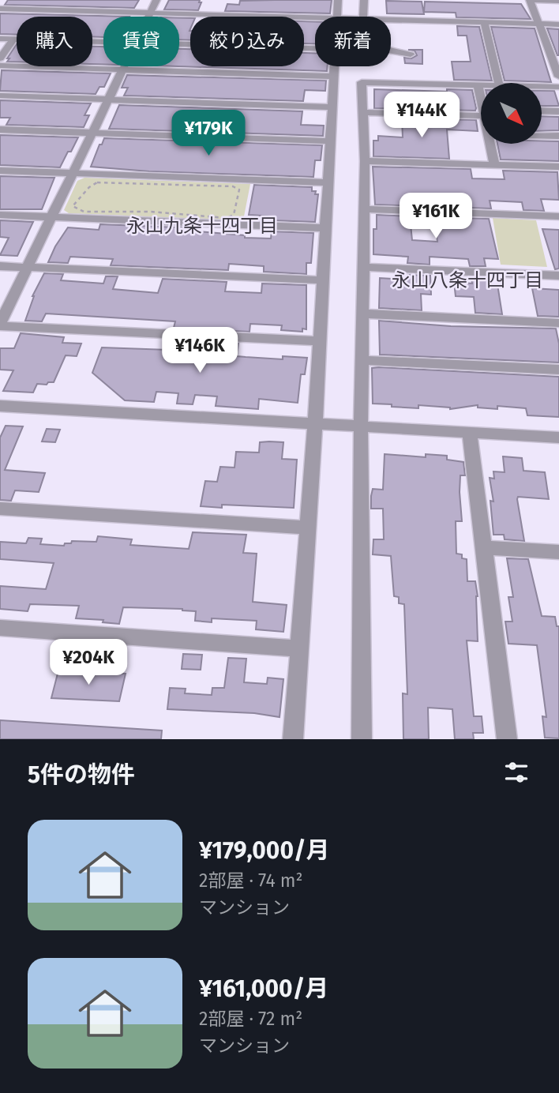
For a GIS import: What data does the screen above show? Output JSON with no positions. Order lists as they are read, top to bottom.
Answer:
{
  "districts": ["永山九条十四丁目", "永山八条十四丁目"],
  "north": "bottom right",
  "page": {
    "chip": [
      "購入",
      "賃貸",
      "絞り込み",
      "新着"
    ],
    "price": [
      "¥144K",
      "¥179K",
      "¥161K",
      "¥146K",
      "¥204K"
    ],
    "heading": "5件の物件",
    "list": [
      {
        "name": "¥179,000/月",
        "note": "2部屋 · 74 m² · マンション"
      },
      {
        "name": "¥161,000/月",
        "note": "2部屋 · 72 m² · マンション"
      }
    ]
  }
}
